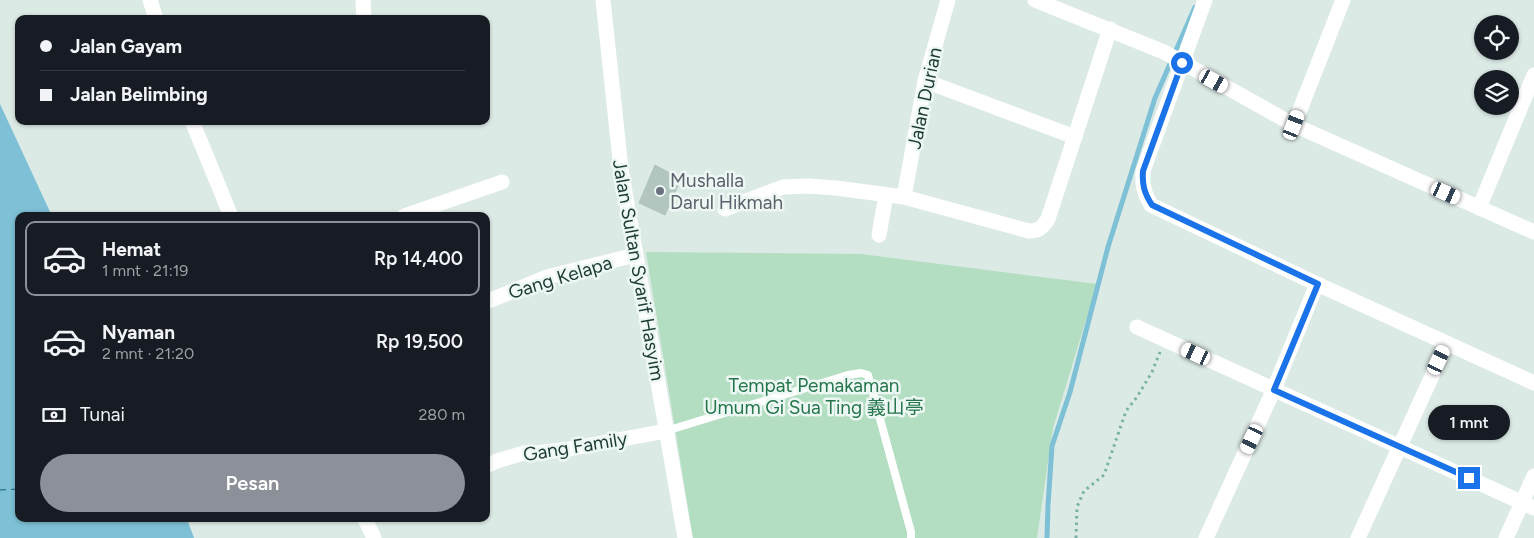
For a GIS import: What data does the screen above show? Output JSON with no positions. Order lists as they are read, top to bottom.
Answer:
{
  "streets": {
    "street": [
      "Jalan Durian",
      "Jalan Sultan Syarif Hasyim",
      "Gang Kelapa",
      "Gang Family"
    ]
  },
  "crossings": [
    ["Jalan Sultan Syarif Hasyim", "Gang Kelapa"],
    ["Jalan Sultan Syarif Hasyim", "Gang Family"]
  ],
  "parks": ["Tempat Pemakaman Umum Gi Sua Ting 義山亭"],
  "places": ["Mushalla Darul Hikmah"],
  "page": {
    "banner": ["Jalan Gayam", "Jalan Belimbing"],
    "list": [
      {
        "name": "Hemat",
        "note": "1 mnt · 21:19",
        "value": "Rp 14,400"
      },
      {
        "name": "Nyaman",
        "note": "2 mnt · 21:20",
        "value": "Rp 19,500"
      }
    ],
    "pay": ["Tunai", "280 m"],
    "bubble": "1 mnt",
    "buttons": "Pesan"
  }
}
